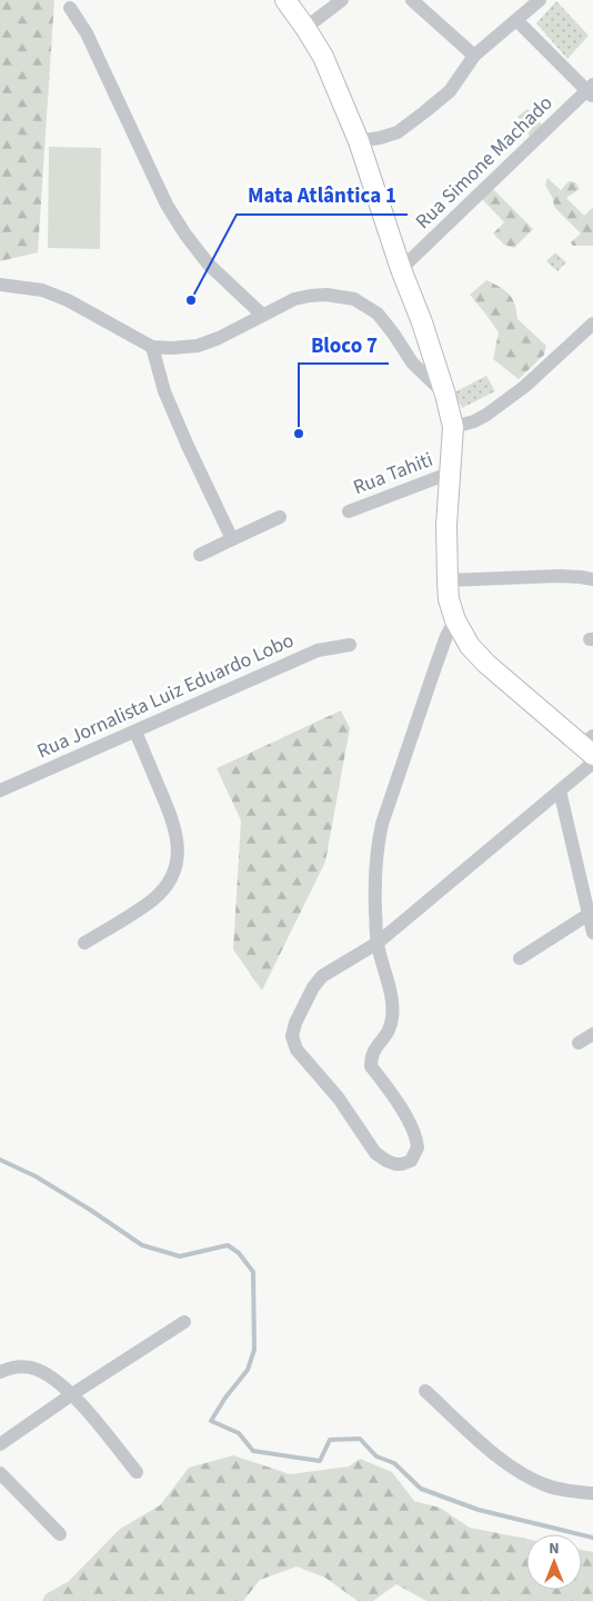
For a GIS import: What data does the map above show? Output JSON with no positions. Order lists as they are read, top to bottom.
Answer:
{
  "streets": {
    "street": ["Rua Simone Machado", "Rua Tahiti", "Rua Jornalista Luiz Eduardo Lobo"]
  },
  "places": ["Mata Atlântica 1", "Bloco 7"],
  "north": "top"
}
